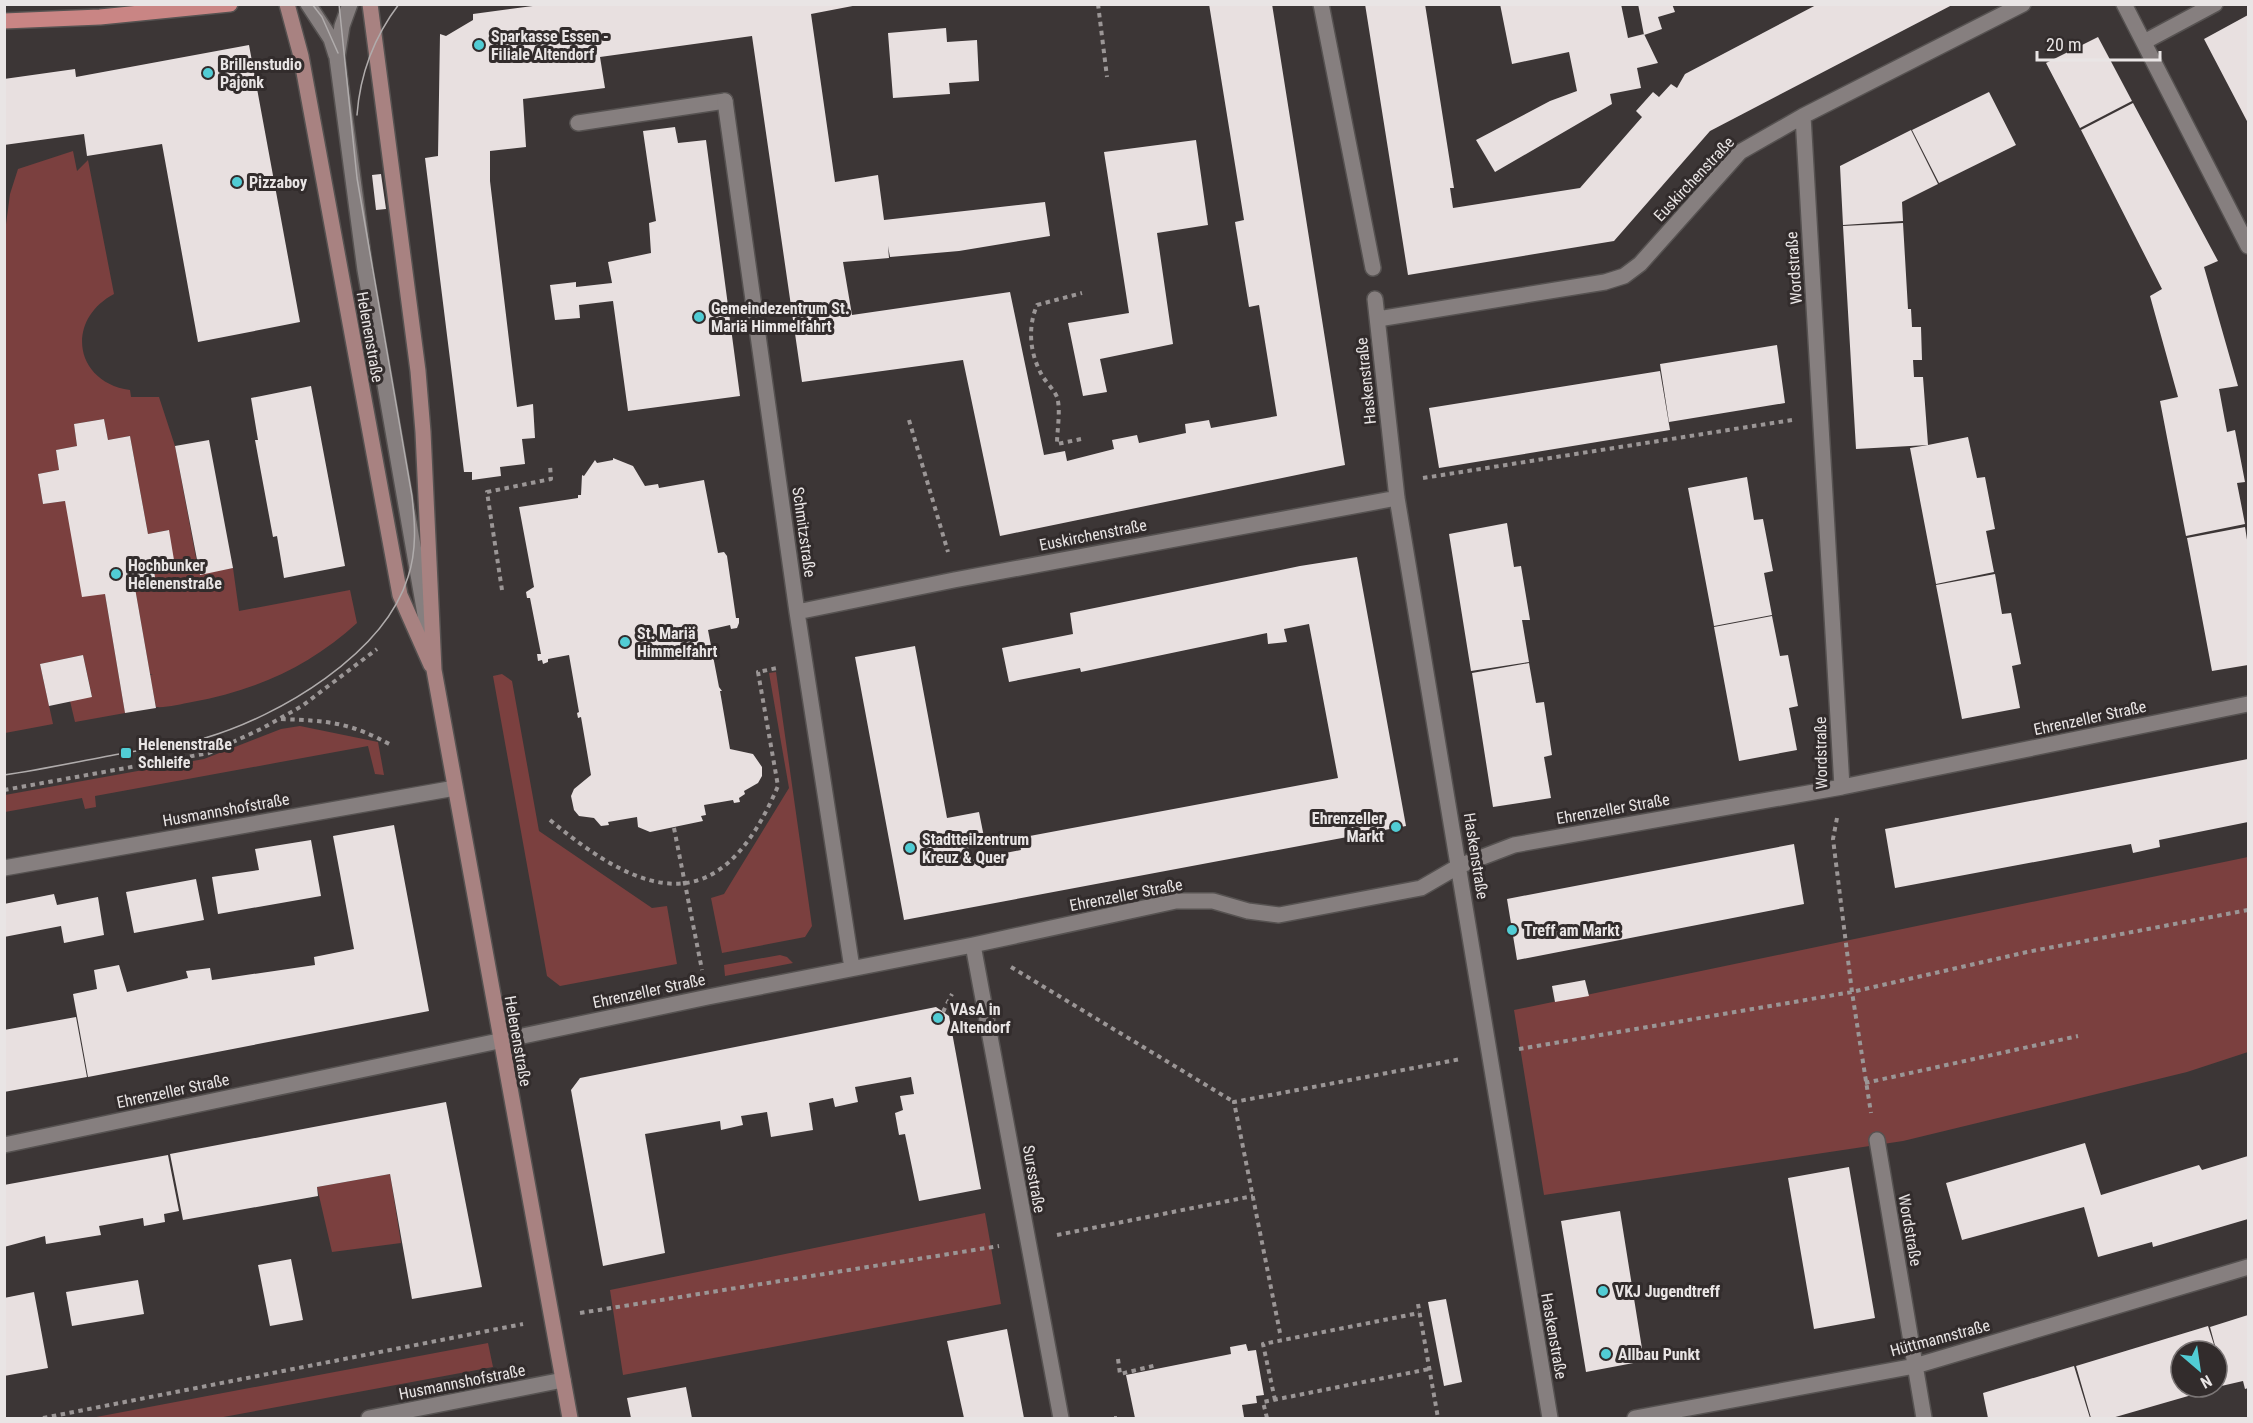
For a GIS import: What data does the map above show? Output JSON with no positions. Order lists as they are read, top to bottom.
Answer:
{
  "streets": {
    "main road": ["Helenenstraße"],
    "street": [
      "Euskirchenstraße",
      "Wordstraße",
      "Haskenstraße",
      "Schmitzstraße",
      "Ehrenzeller Straße",
      "Husmannshofstraße",
      "Sursstraße",
      "Hüttmannstraße"
    ]
  },
  "crossings": [
    ["Euskirchenstraße", "Wordstraße"],
    ["Euskirchenstraße", "Haskenstraße"],
    ["Euskirchenstraße", "Schmitzstraße"],
    ["Wordstraße", "Ehrenzeller Straße"],
    ["Wordstraße", "Hüttmannstraße"],
    ["Helenenstraße", "Ehrenzeller Straße"],
    ["Helenenstraße", "Husmannshofstraße"],
    ["Haskenstraße", "Ehrenzeller Straße"],
    ["Schmitzstraße", "Ehrenzeller Straße"],
    ["Ehrenzeller Straße", "Sursstraße"]
  ],
  "places": {
    "other": [
      "Sparkasse Essen - Filiale Altendorf",
      "Brillenstudio Pajonk",
      "Pizzaboy",
      "Gemeindezentrum St. Mariä Himmelfahrt",
      "Hochbunker Helenenstraße",
      "St. Mariä Himmelfahrt",
      "Ehrenzeller Markt",
      "Stadtteilzentrum Kreuz & Quer",
      "Treff am Markt",
      "VAsA in Altendorf",
      "VKJ Jugendtreff",
      "Allbau Punkt"
    ],
    "transit": ["Helenenstraße Schleife"]
  },
  "scale_bar": "20 m",
  "north": "bottom right"
}
